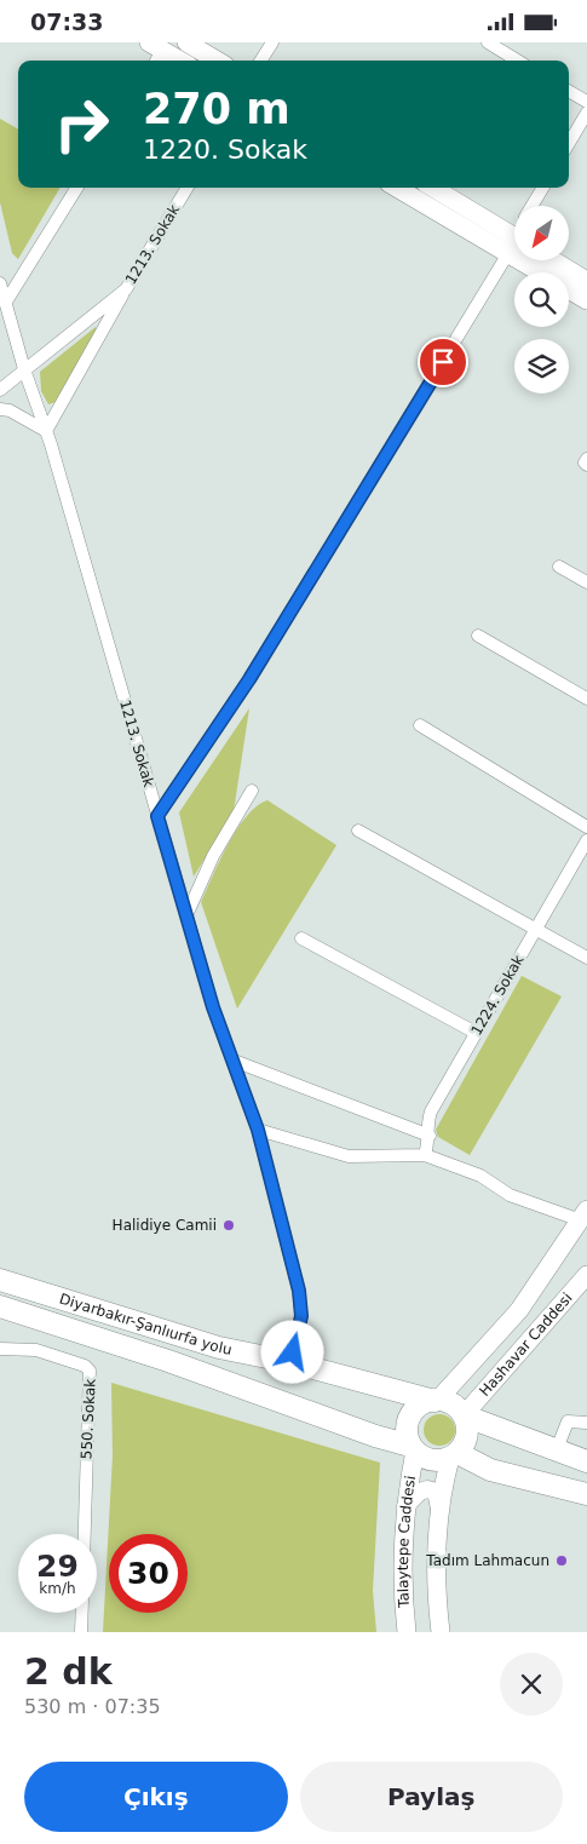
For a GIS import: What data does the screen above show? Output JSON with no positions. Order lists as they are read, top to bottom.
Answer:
{
  "streets": {
    "highway": ["Diyarbakır-Şanlıurfa yolu"],
    "main road": ["Hashavar Caddesi", "Talaytepe Caddesi"],
    "street": ["1213. Sokak", "1224. Sokak", "550. Sokak"]
  },
  "crossings": [
    ["1213. Sokak", "Diyarbakır-Şanlıurfa yolu"],
    ["Diyarbakır-Şanlıurfa yolu", "Hashavar Caddesi"],
    ["Diyarbakır-Şanlıurfa yolu", "Talaytepe Caddesi"],
    ["Hashavar Caddesi", "Talaytepe Caddesi"]
  ],
  "places": ["Halidiye Camii", "Tadım Lahmacun"],
  "north": "bottom left",
  "page": {
    "status": "07:33",
    "turn": ["270 m", "1220. Sokak"],
    "speed": "29 km/h",
    "limit": "30",
    "heading": ["2 dk", "530 m · 07:35"],
    "buttons": ["Çıkış", "Paylaş"]
  }
}
